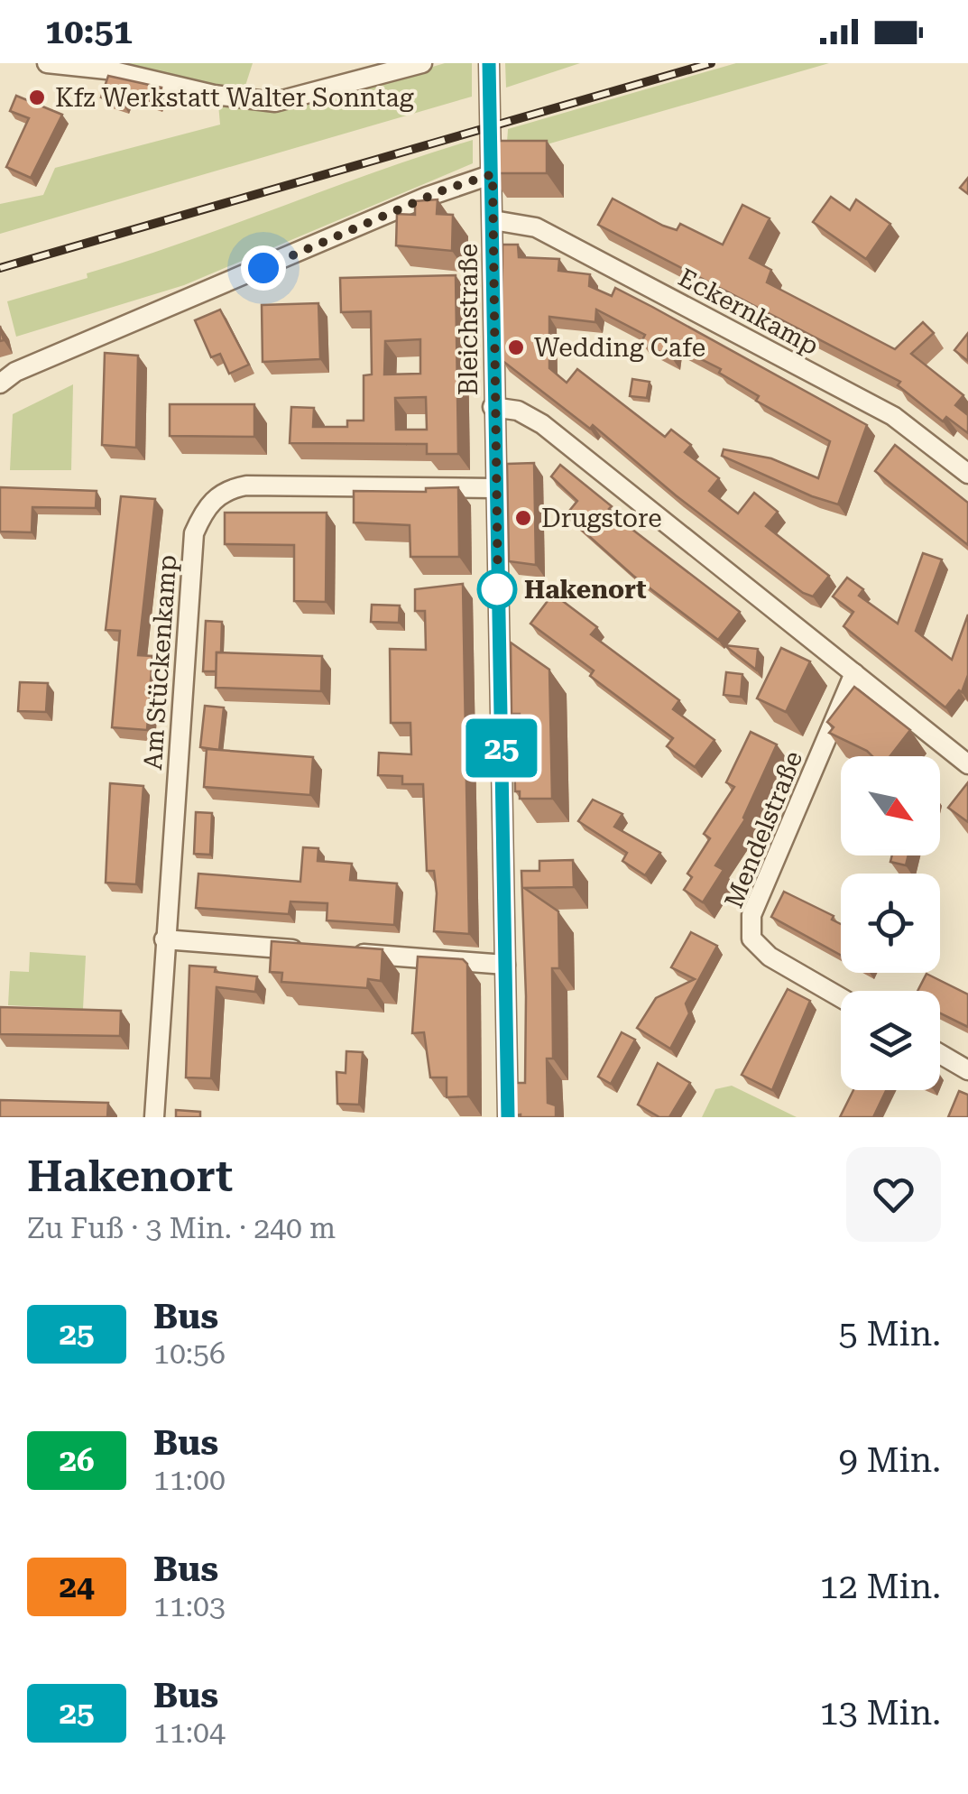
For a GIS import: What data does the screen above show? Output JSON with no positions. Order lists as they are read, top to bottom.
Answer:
{
  "streets": {
    "street": [
      "Eckernkamp",
      "Bleichstraße",
      "Am Stückenkamp",
      "Mendelstraße"
    ]
  },
  "crossings": [
    ["Eckernkamp", "Bleichstraße"],
    ["Bleichstraße", "Am Stückenkamp"]
  ],
  "places": [
    "Kfz Werkstatt Walter Sonntag",
    "Wedding Cafe",
    "Drugstore",
    "Hakenort"
  ],
  "lines": ["bus line 25"],
  "north": "bottom right",
  "page": {
    "status": "10:51",
    "on_map": "25",
    "heading": ["Hakenort", "Zu Fuß · 3 Min. · 240 m"],
    "list": [
      {
        "mark": "25",
        "name": "Bus",
        "note": "10:56",
        "value": "5 Min."
      },
      {
        "mark": "26",
        "name": "Bus",
        "note": "11:00",
        "value": "9 Min."
      },
      {
        "mark": "24",
        "name": "Bus",
        "note": "11:03",
        "value": "12 Min."
      },
      {
        "mark": "25",
        "name": "Bus",
        "note": "11:04",
        "value": "13 Min."
      }
    ]
  }
}
